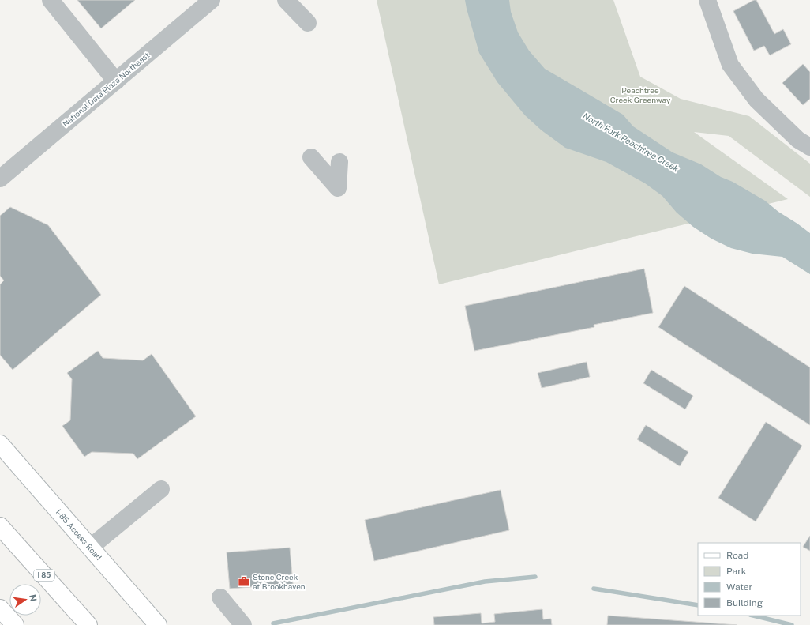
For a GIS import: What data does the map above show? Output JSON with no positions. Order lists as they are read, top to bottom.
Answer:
{
  "streets": {
    "main road": ["I-85 Access Road", "I 85"],
    "street": ["National Data Plaza Northeast"]
  },
  "water": ["North Fork Peachtree Creek"],
  "parks": ["Peachtree Creek Greenway"],
  "places": {
    "office": ["Stone Creek at Brookhaven"]
  },
  "legend": [
    "Road",
    "Park",
    "Water",
    "Building"
  ],
  "north": "right"
}
